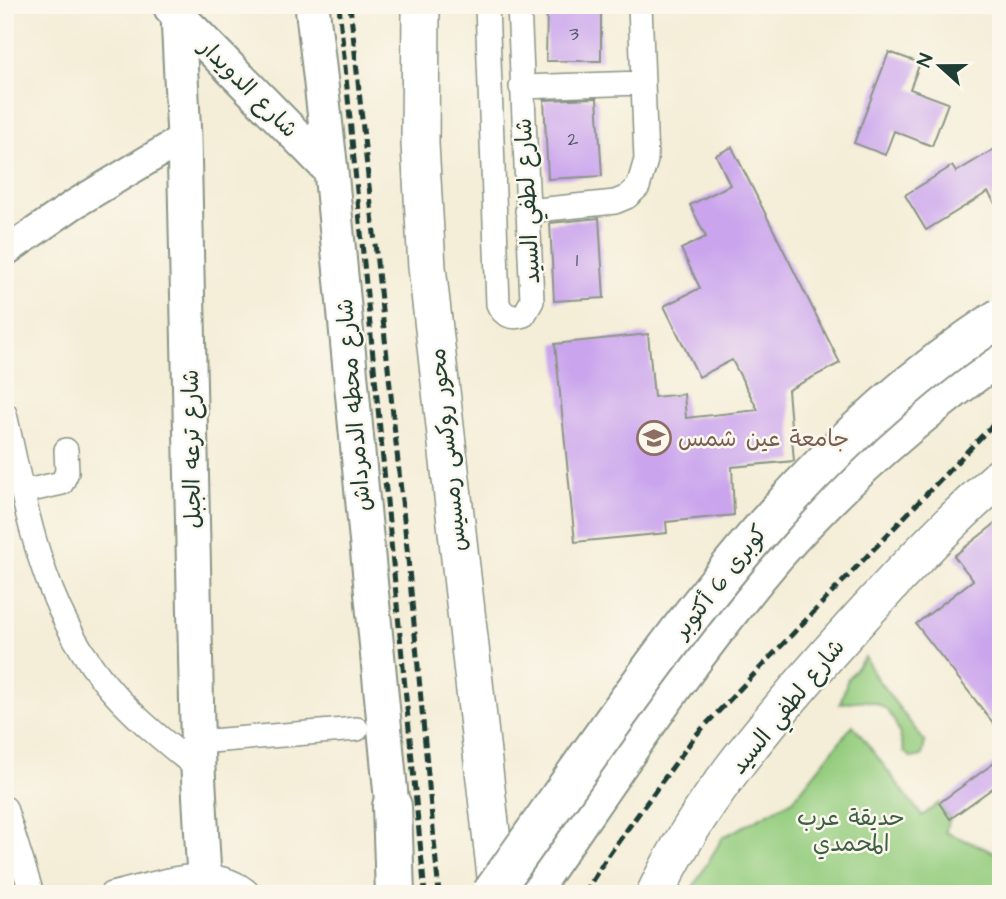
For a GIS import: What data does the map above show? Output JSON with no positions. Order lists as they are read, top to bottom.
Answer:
{
  "streets": {
    "highway": ["كوبرى 6 أكتوبر"],
    "main road": [
      "شارع الدويدار",
      "شارع لطفي السيد",
      "شارع محطه الدمرداش",
      "شارع ترعه الجبل",
      "محور روكسى رمسيس"
    ]
  },
  "crossings": [
    ["شارع الدويدار", "شارع محطه الدمرداش"],
    ["شارع الدويدار", "شارع ترعه الجبل"]
  ],
  "parks": ["حديقة عرب المحمدي"],
  "places": {
    "school or university": ["جامعة عين شمس"]
  },
  "house_numbers": ["3", "2", "1"],
  "north": "left"
}
